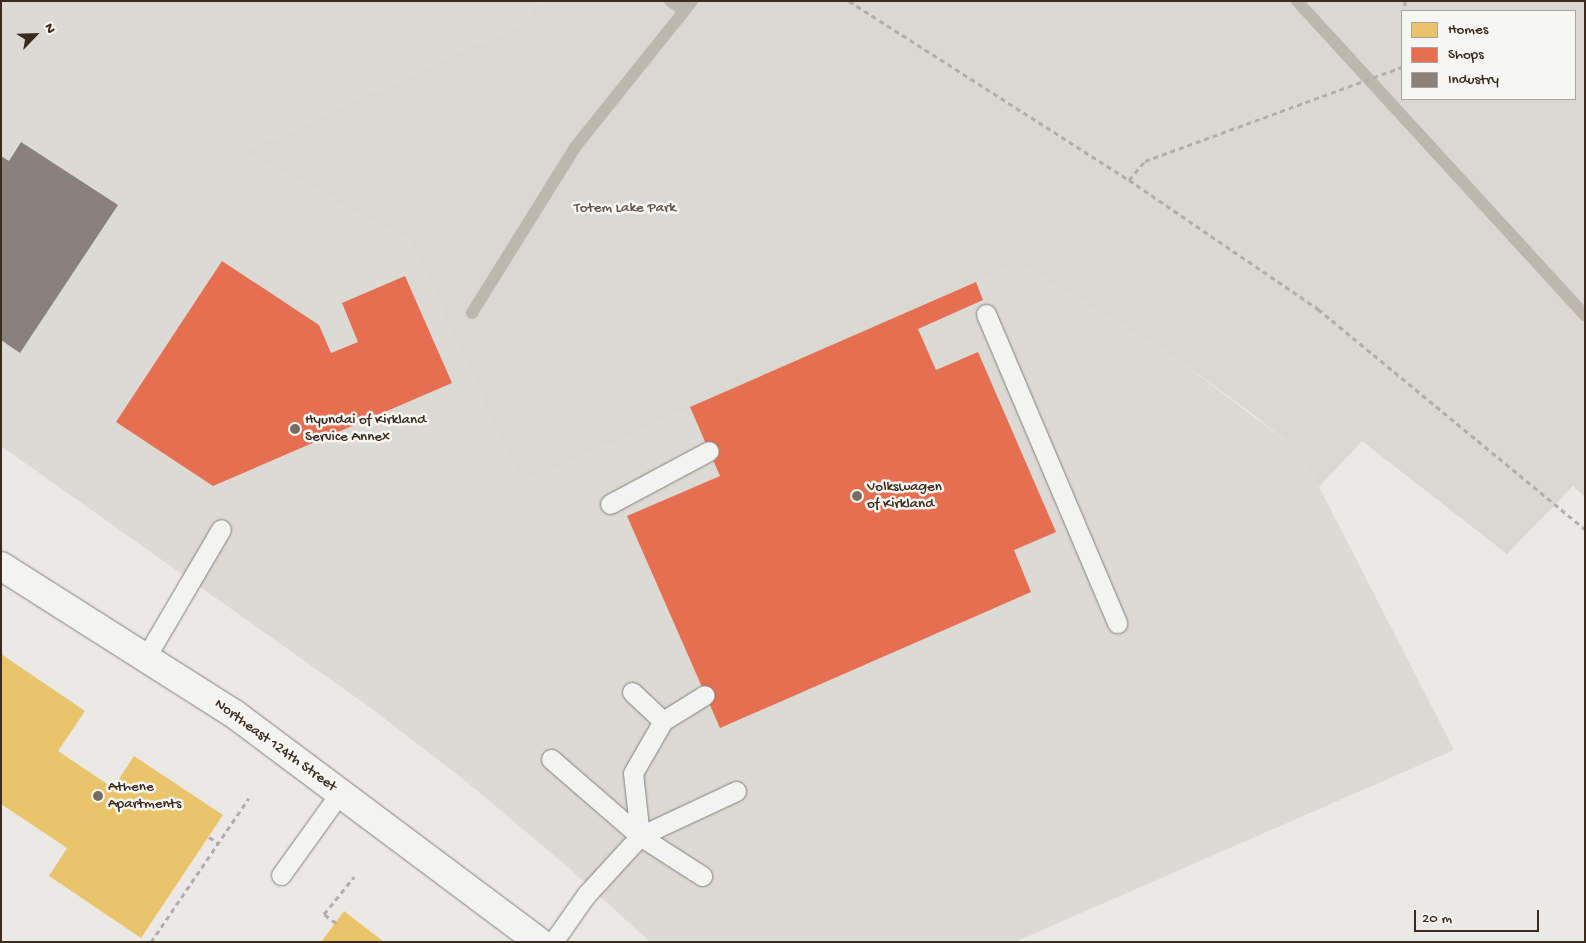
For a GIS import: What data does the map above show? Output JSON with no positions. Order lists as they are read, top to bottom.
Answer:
{
  "streets": {
    "main road": ["Northeast 124th Street"]
  },
  "parks": ["Totem Lake Park"],
  "places": ["Hyundai of Kirkland Service Annex", "Volkswagen of Kirkland", "Athene Apartments"],
  "legend": ["Homes", "Shops", "Industry"],
  "scale_bar": "20 m",
  "north": "top right"
}
